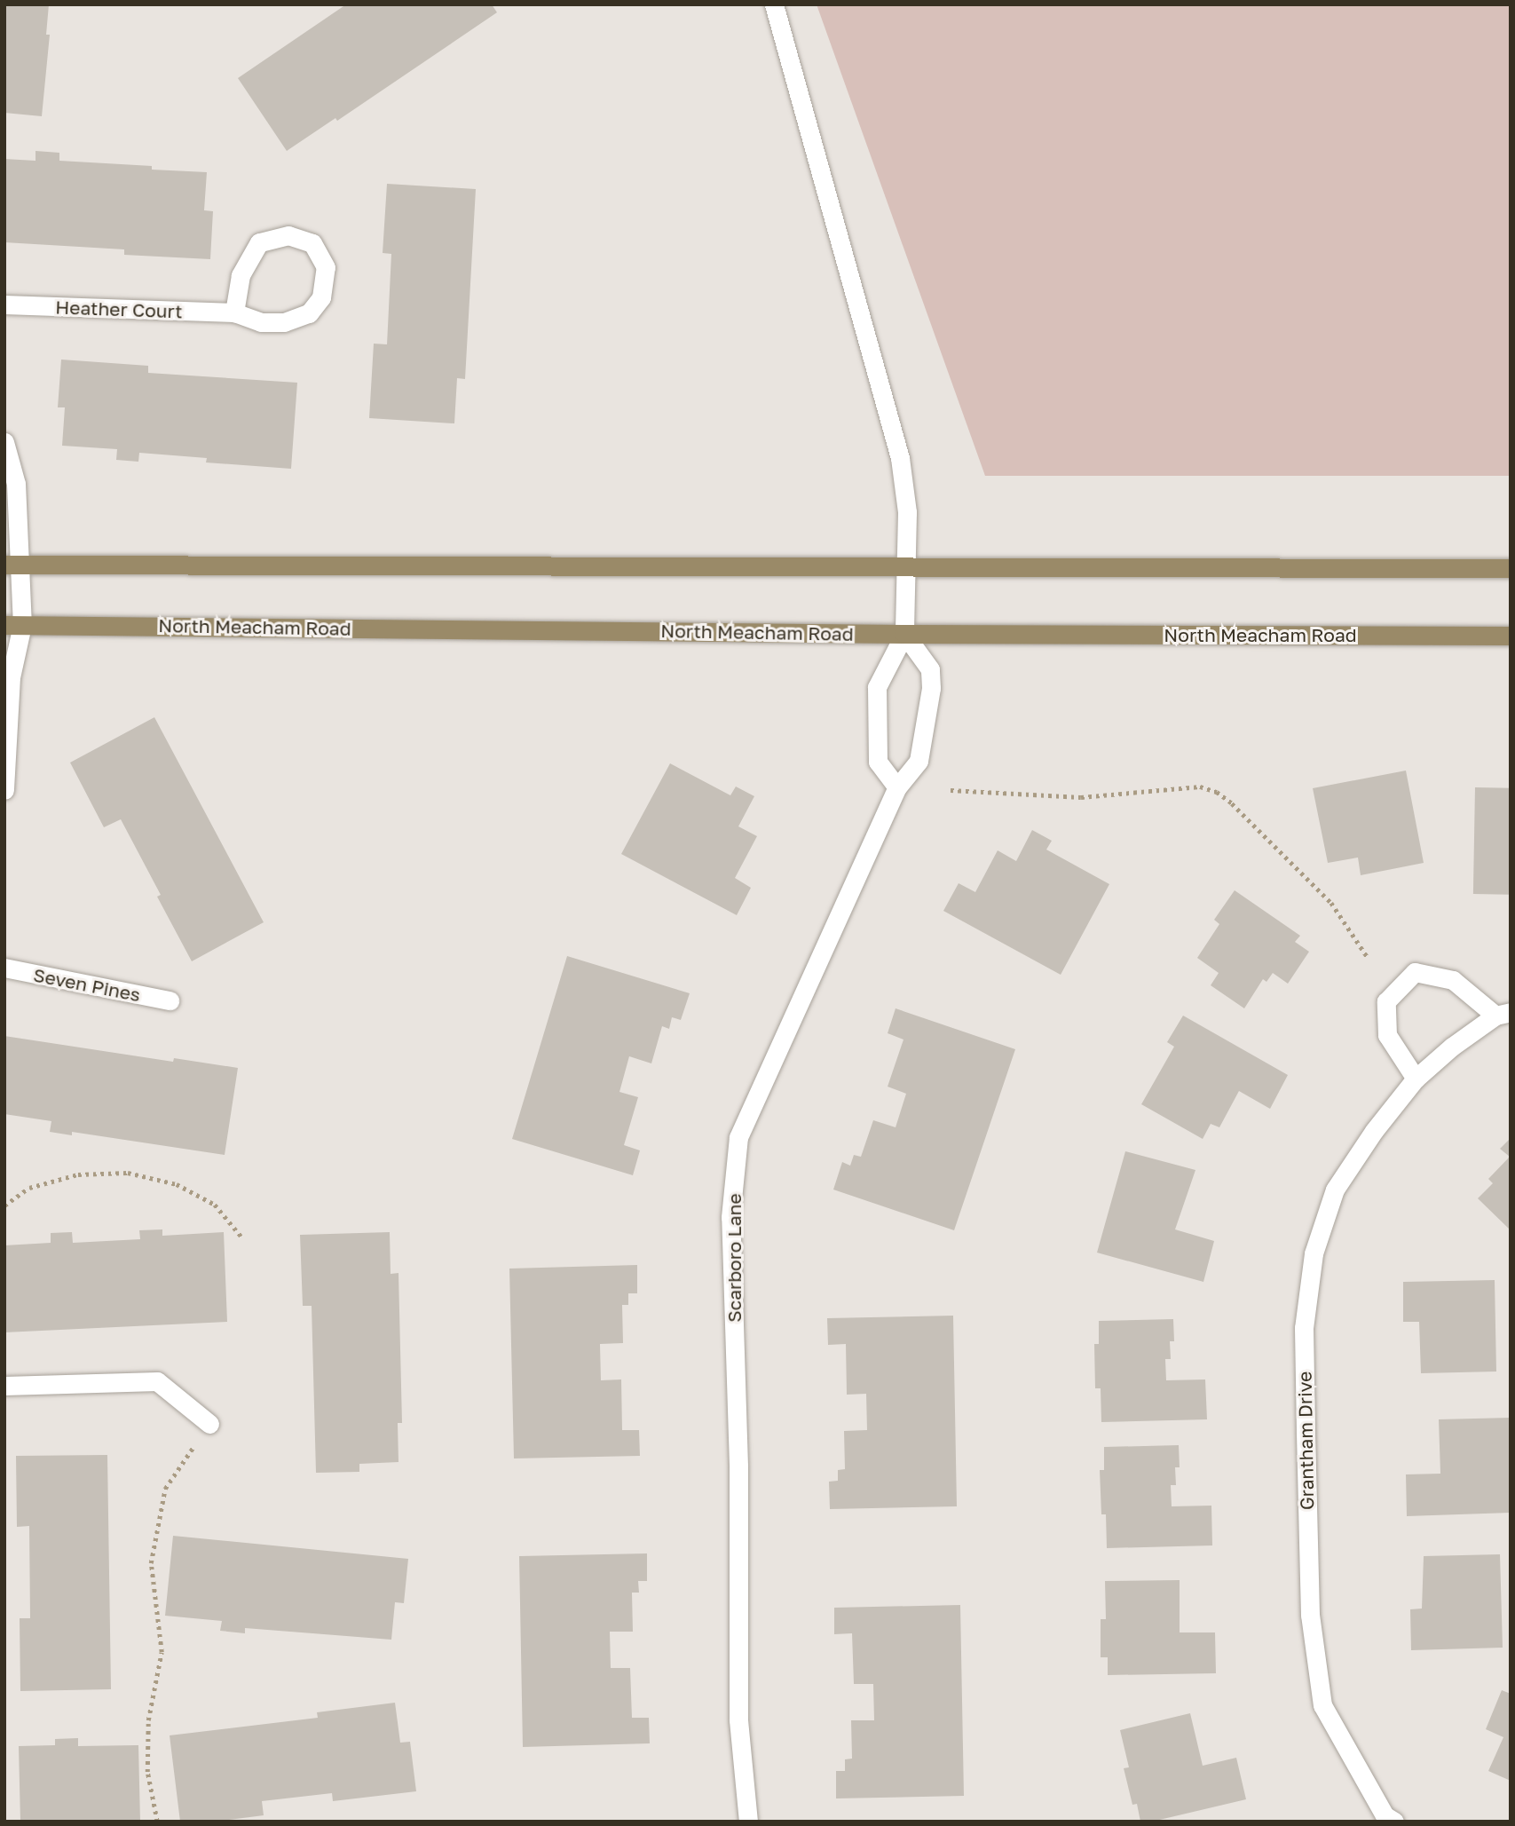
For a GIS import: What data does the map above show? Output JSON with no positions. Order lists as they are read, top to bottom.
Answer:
{
  "streets": {
    "main road": ["North Meacham Road"],
    "street": [
      "Heather Court",
      "Seven Pines",
      "Scarboro Lane",
      "Grantham Drive"
    ]
  },
  "crossings": [
    ["North Meacham Road", "Scarboro Lane"]
  ]
}
